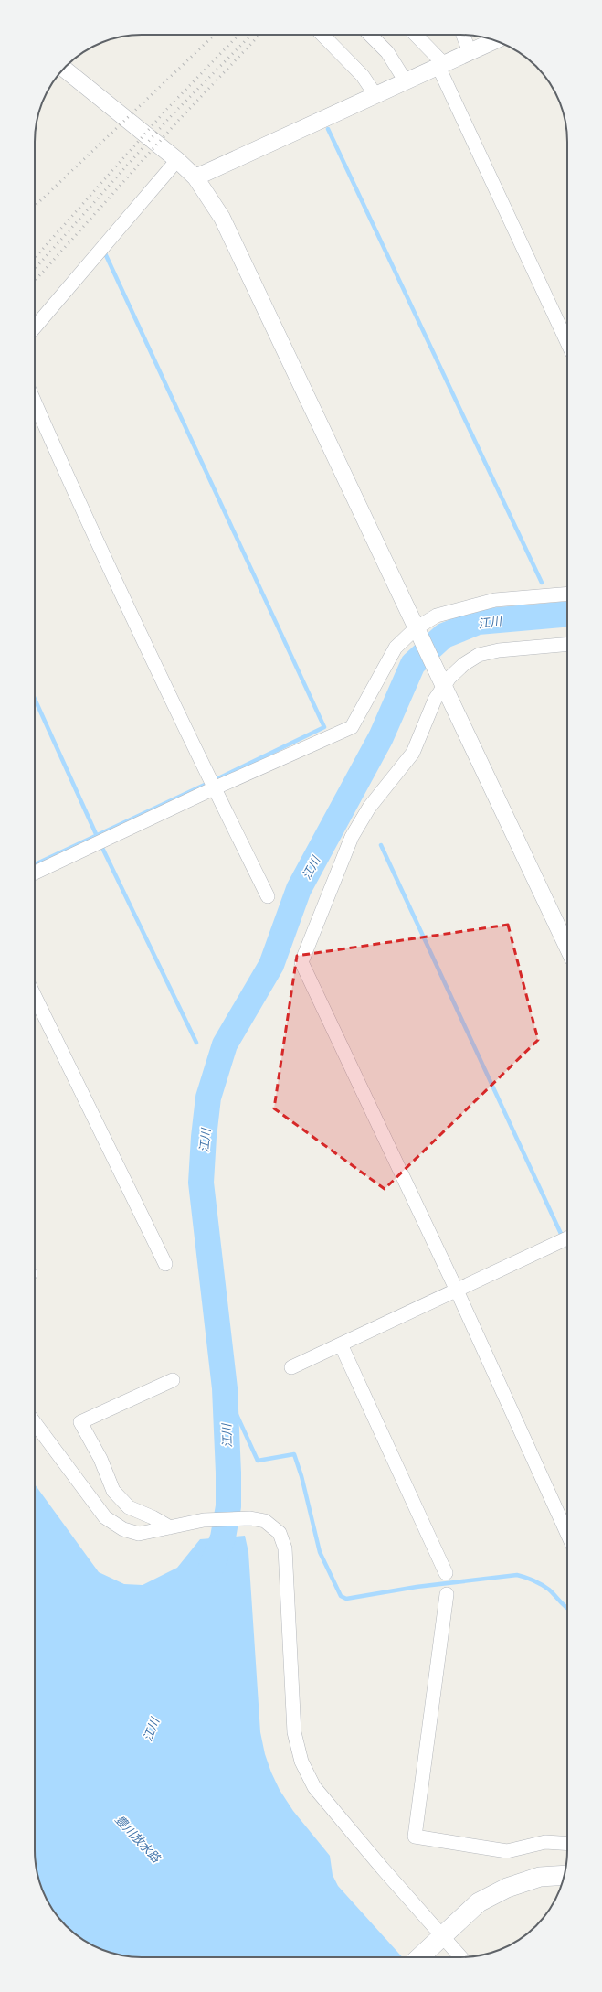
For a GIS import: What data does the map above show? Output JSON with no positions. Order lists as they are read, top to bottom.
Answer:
{
  "water": ["江川", "豊川放水路"]
}
